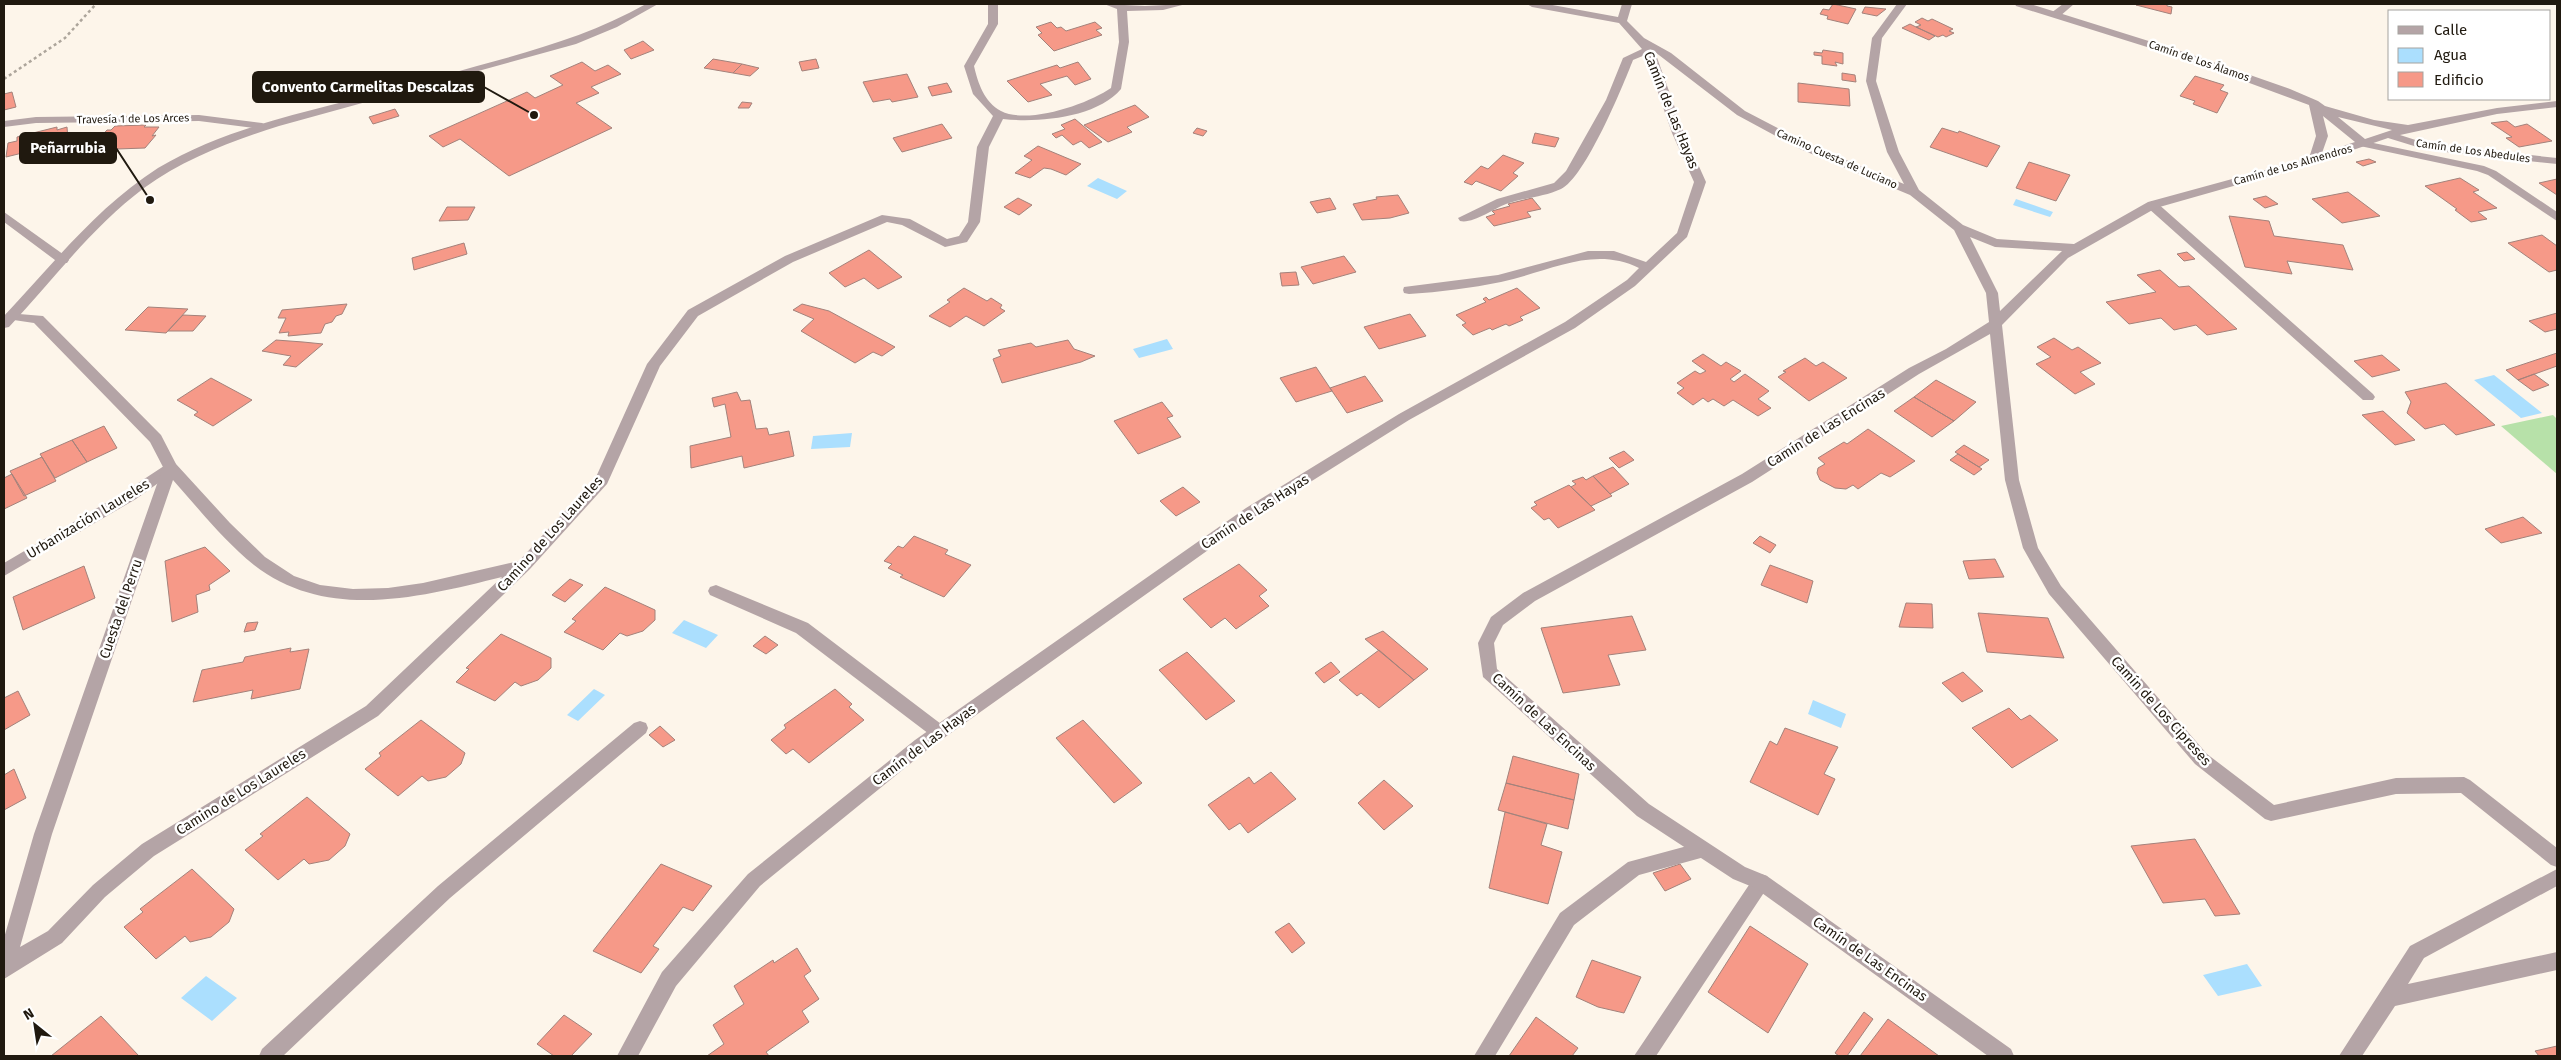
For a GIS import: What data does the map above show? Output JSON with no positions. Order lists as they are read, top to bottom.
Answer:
{
  "streets": {
    "street": [
      "Camín de Los Álamos",
      "Camín de Las Hayas",
      "Travesía 1 de Los Arces",
      "Camín de Los Abedules",
      "Camino Cuesta de Luciano",
      "Camín de Los Almendros",
      "Camín de Las Encinas",
      "Urbanización Laureles",
      "Camino de Los Laureles",
      "Cuesta del Perru",
      "Camín de Los Cipreses"
    ]
  },
  "crossings": [
    ["Camín de Los Álamos", "Camín de Los Almendros"],
    ["Camín de Las Hayas", "Camino Cuesta de Luciano"],
    ["Camín de Los Abedules", "Camín de Los Almendros"],
    ["Camín de Los Almendros", "Camín de Las Encinas"],
    ["Camín de Las Encinas", "Camín de Los Cipreses"],
    ["Urbanización Laureles", "Cuesta del Perru"],
    ["Camino de Los Laureles", "Cuesta del Perru"]
  ],
  "places": ["Convento Carmelitas Descalzas", "Peñarrubia"],
  "legend": ["Calle", "Agua", "Edificio"],
  "north": "top left"
}
